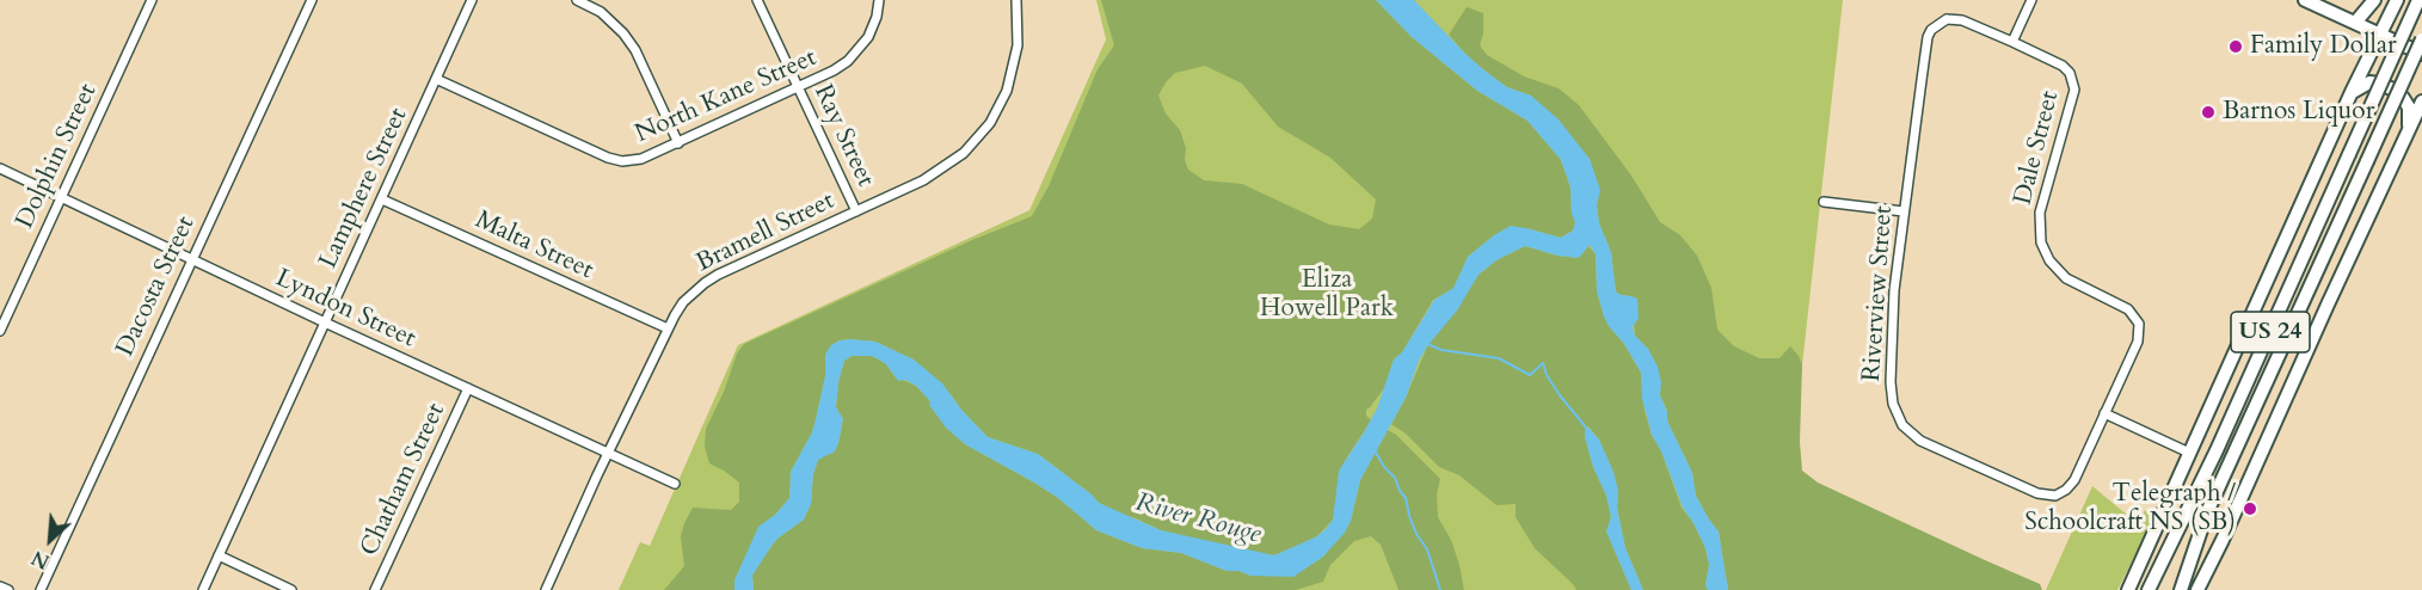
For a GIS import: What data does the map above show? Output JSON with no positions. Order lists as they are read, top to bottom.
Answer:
{
  "streets": {
    "main road": ["US 24"],
    "street": [
      "North Kane Street",
      "Ray Street",
      "Dale Street",
      "Dolphin Street",
      "Lamphere Street",
      "Bramell Street",
      "Malta Street",
      "Dacosta Street",
      "Riverview Street",
      "Lyndon Street",
      "Chatham Street"
    ]
  },
  "crossings": [
    ["North Kane Street", "Ray Street"],
    ["North Kane Street", "Lamphere Street"],
    ["Ray Street", "Bramell Street"],
    ["Dale Street", "Riverview Street"],
    ["Dolphin Street", "Lyndon Street"],
    ["Lamphere Street", "Malta Street"],
    ["Lamphere Street", "Lyndon Street"],
    ["Bramell Street", "Malta Street"],
    ["Bramell Street", "Lyndon Street"],
    ["Dacosta Street", "Lyndon Street"],
    ["Lyndon Street", "Chatham Street"]
  ],
  "water": ["River Rouge"],
  "parks": ["Eliza Howell Park"],
  "places": ["Family Dollar", "Barnos Liquor", "Telegraph / Schoolcraft NS (SB)"],
  "north": "bottom left"
}
